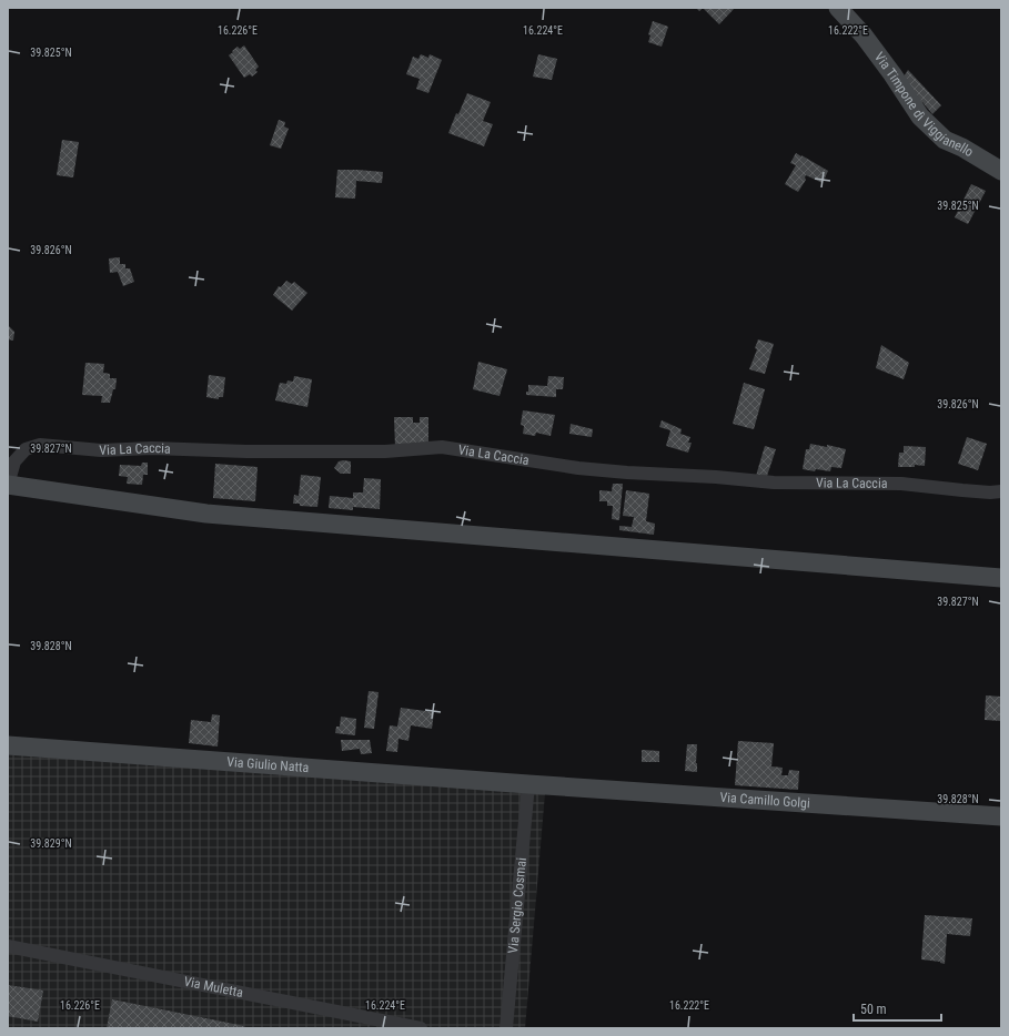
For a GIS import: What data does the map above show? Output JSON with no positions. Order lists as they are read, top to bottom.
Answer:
{
  "streets": {
    "street": [
      "Via Timpone di Viggianello",
      "Via La Caccia",
      "Via Giulio Natta",
      "Via Camillo Golgi",
      "Via Sergio Cosmai",
      "Via Muletta"
    ]
  },
  "crossings": [
    ["Via Giulio Natta", "Via Camillo Golgi"],
    ["Via Giulio Natta", "Via Sergio Cosmai"],
    ["Via Camillo Golgi", "Via Sergio Cosmai"]
  ],
  "scale_bar": "50 m",
  "coordinates": [
    "16.226°E",
    "16.224°E",
    "16.222°E",
    "39.825°N",
    "39.826°N",
    "39.827°N",
    "39.828°N",
    "39.829°N"
  ]
}
